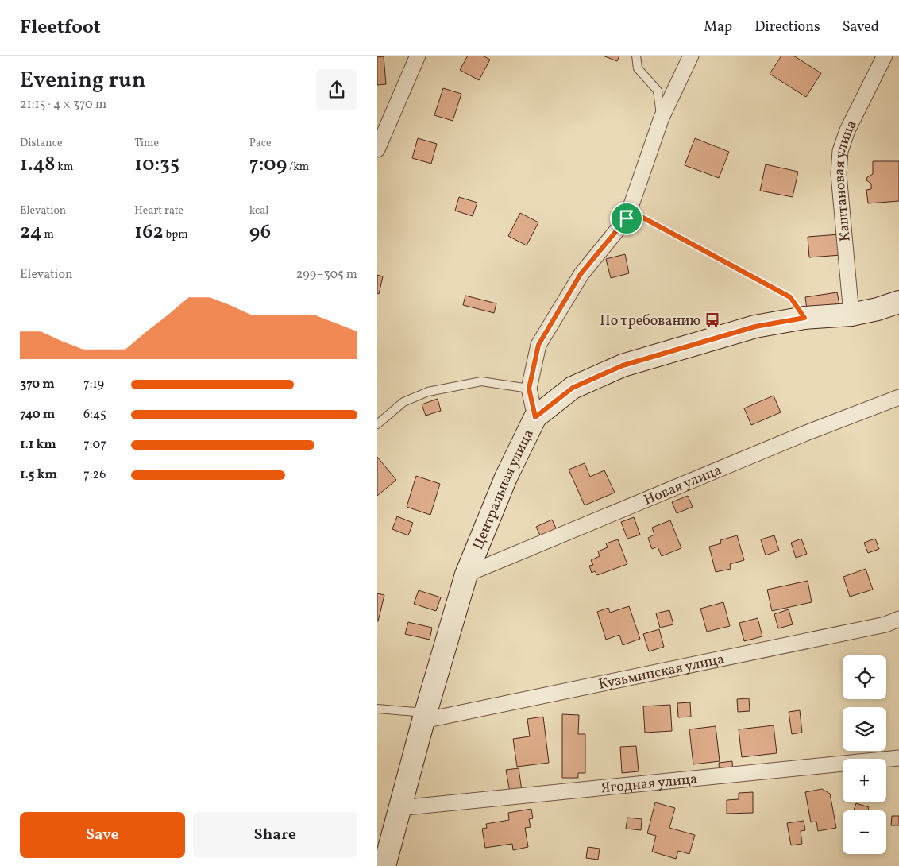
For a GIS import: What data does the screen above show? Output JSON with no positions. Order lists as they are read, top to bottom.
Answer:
{
  "streets": {
    "street": [
      "Каштановая улица",
      "Новая улица",
      "Центральная улица",
      "Кузьминская улица",
      "Ягодная улица"
    ]
  },
  "crossings": [
    ["Каштановая улица", "Центральная улица"],
    ["Новая улица", "Центральная улица"],
    ["Центральная улица", "Кузьминская улица"],
    ["Центральная улица", "Ягодная улица"]
  ],
  "places": {
    "bus stop": ["По требованию"]
  },
  "page": {
    "header": "Fleetfoot",
    "nav": ["Map", "Directions", "Saved"],
    "heading": ["Evening run", "21:15 · 4 × 370 m"],
    "stats": [
      ["Distance", "1.48 km"],
      ["Time", "10:35"],
      ["Pace", "7:09 /km"],
      ["Elevation", "24 m"],
      ["Heart rate", "162 bpm"],
      ["kcal", "96"]
    ],
    "chart": ["Elevation", "299–305 m"],
    "list": [
      {
        "name": "370 m",
        "note": "7:19"
      },
      {
        "name": "740 m",
        "note": "6:45"
      },
      {
        "name": "1.1 km",
        "note": "7:07"
      },
      {
        "name": "1.5 km",
        "note": "7:26"
      }
    ],
    "map_buttons": ["+", "−"],
    "buttons": ["Save", "Share"]
  }
}
